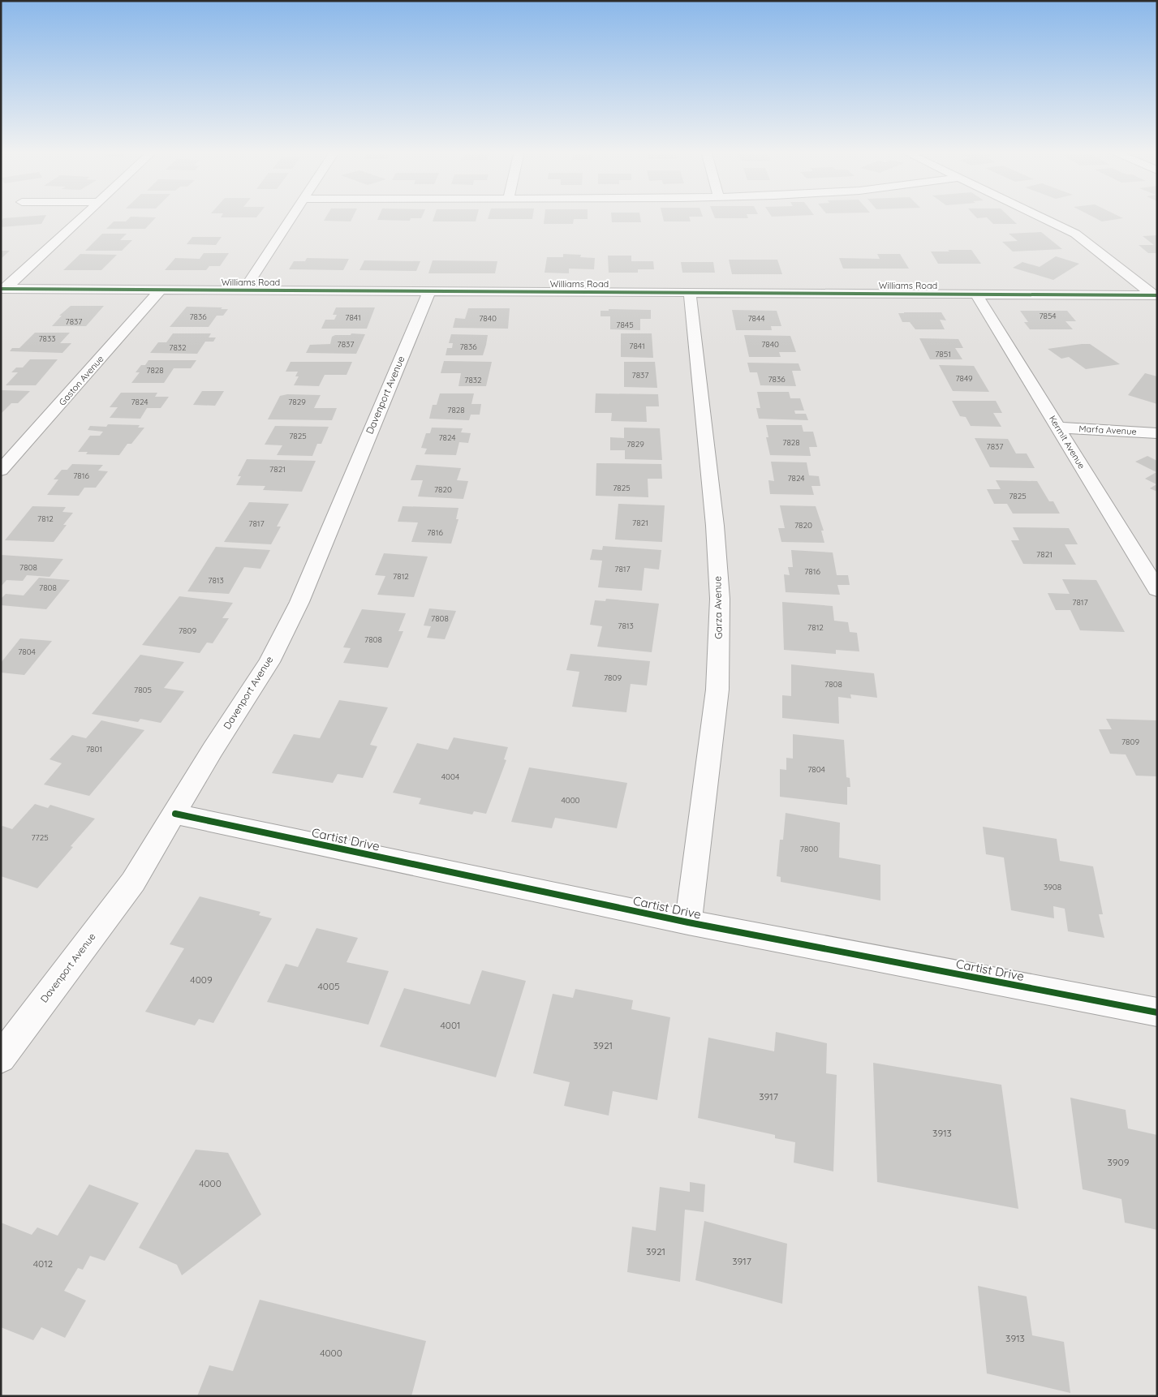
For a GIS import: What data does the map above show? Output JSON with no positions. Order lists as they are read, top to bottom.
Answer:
{
  "streets": {
    "street": [
      "Williams Road",
      "Gaston Avenue",
      "Davenport Avenue",
      "Marfa Avenue",
      "Kermit Avenue",
      "Garza Avenue",
      "Cartist Drive"
    ]
  },
  "crossings": [
    ["Williams Road", "Gaston Avenue"],
    ["Williams Road", "Davenport Avenue"],
    ["Williams Road", "Kermit Avenue"],
    ["Williams Road", "Garza Avenue"],
    ["Davenport Avenue", "Cartist Drive"],
    ["Marfa Avenue", "Kermit Avenue"],
    ["Garza Avenue", "Cartist Drive"]
  ],
  "house_numbers": [
    "7854",
    "7836",
    "7841",
    "7840",
    "7844",
    "7837",
    "7845",
    "7833",
    "7837",
    "7840",
    "7841",
    "7836",
    "7832",
    "7851",
    "7828",
    "7837",
    "7849",
    "7836",
    "7832",
    "7824",
    "7829",
    "7828",
    "7825",
    "7824",
    "7828",
    "7829",
    "7837",
    "7821",
    "7816",
    "7824",
    "7825",
    "7820",
    "7825",
    "7812",
    "7821",
    "7817",
    "7820",
    "7816",
    "7821",
    "7808",
    "7817",
    "7816",
    "7812",
    "7813",
    "7808",
    "7817",
    "7808",
    "7813",
    "7812",
    "7809",
    "7808",
    "7804",
    "7809",
    "7808",
    "7805",
    "7809",
    "7801",
    "7804",
    "4004",
    "4000",
    "7725",
    "7800",
    "3908",
    "4009",
    "4005",
    "4001",
    "3921",
    "3917",
    "3913",
    "3909",
    "4000",
    "3921",
    "3917",
    "4012",
    "3913",
    "4000"
  ]
}
